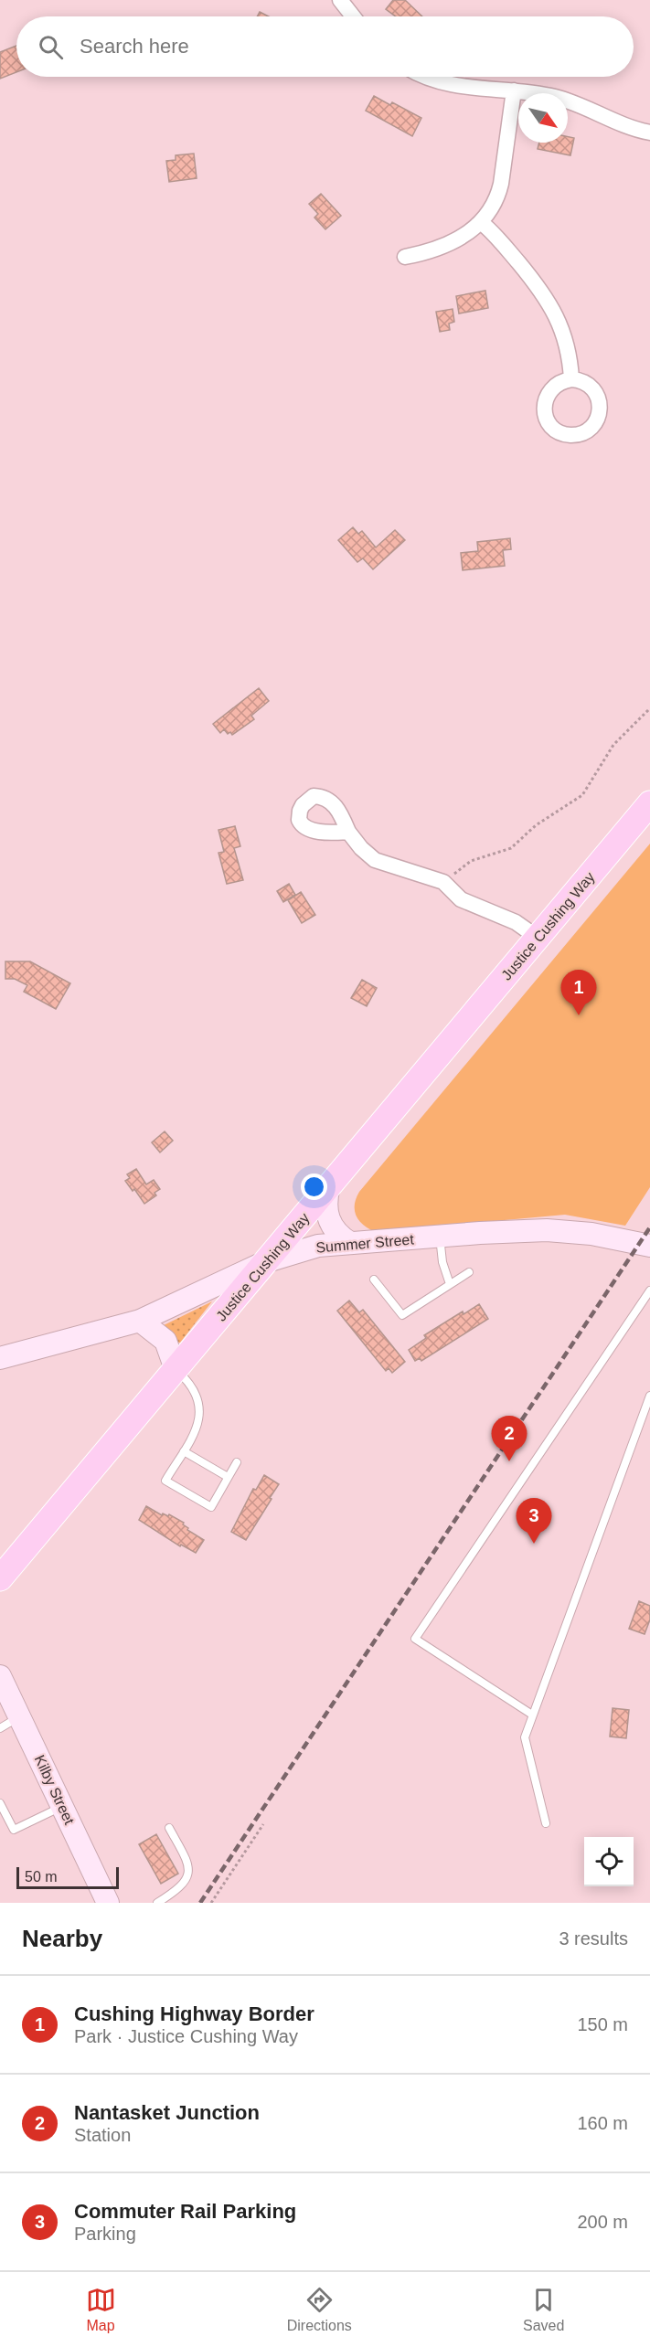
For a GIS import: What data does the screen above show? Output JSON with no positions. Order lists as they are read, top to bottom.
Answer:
{
  "streets": {
    "main road": ["Justice Cushing Way"],
    "street": ["Summer Street", "Kilby Street"]
  },
  "crossings": [
    ["Justice Cushing Way", "Summer Street"]
  ],
  "scale_bar": "50 m",
  "north": "bottom right",
  "page": {
    "search": "Search here",
    "pins": ["1", "2", "3"],
    "scale": "50 m",
    "heading": ["Nearby", "3 results"],
    "list": [
      {
        "mark": "1",
        "name": "Cushing Highway Border",
        "note": "Park · Justice Cushing Way",
        "value": "150 m"
      },
      {
        "mark": "2",
        "name": "Nantasket Junction",
        "note": "Station",
        "value": "160 m"
      },
      {
        "mark": "3",
        "name": "Commuter Rail Parking",
        "note": "Parking",
        "value": "200 m"
      }
    ],
    "nav": ["Map", "Directions", "Saved"]
  }
}
